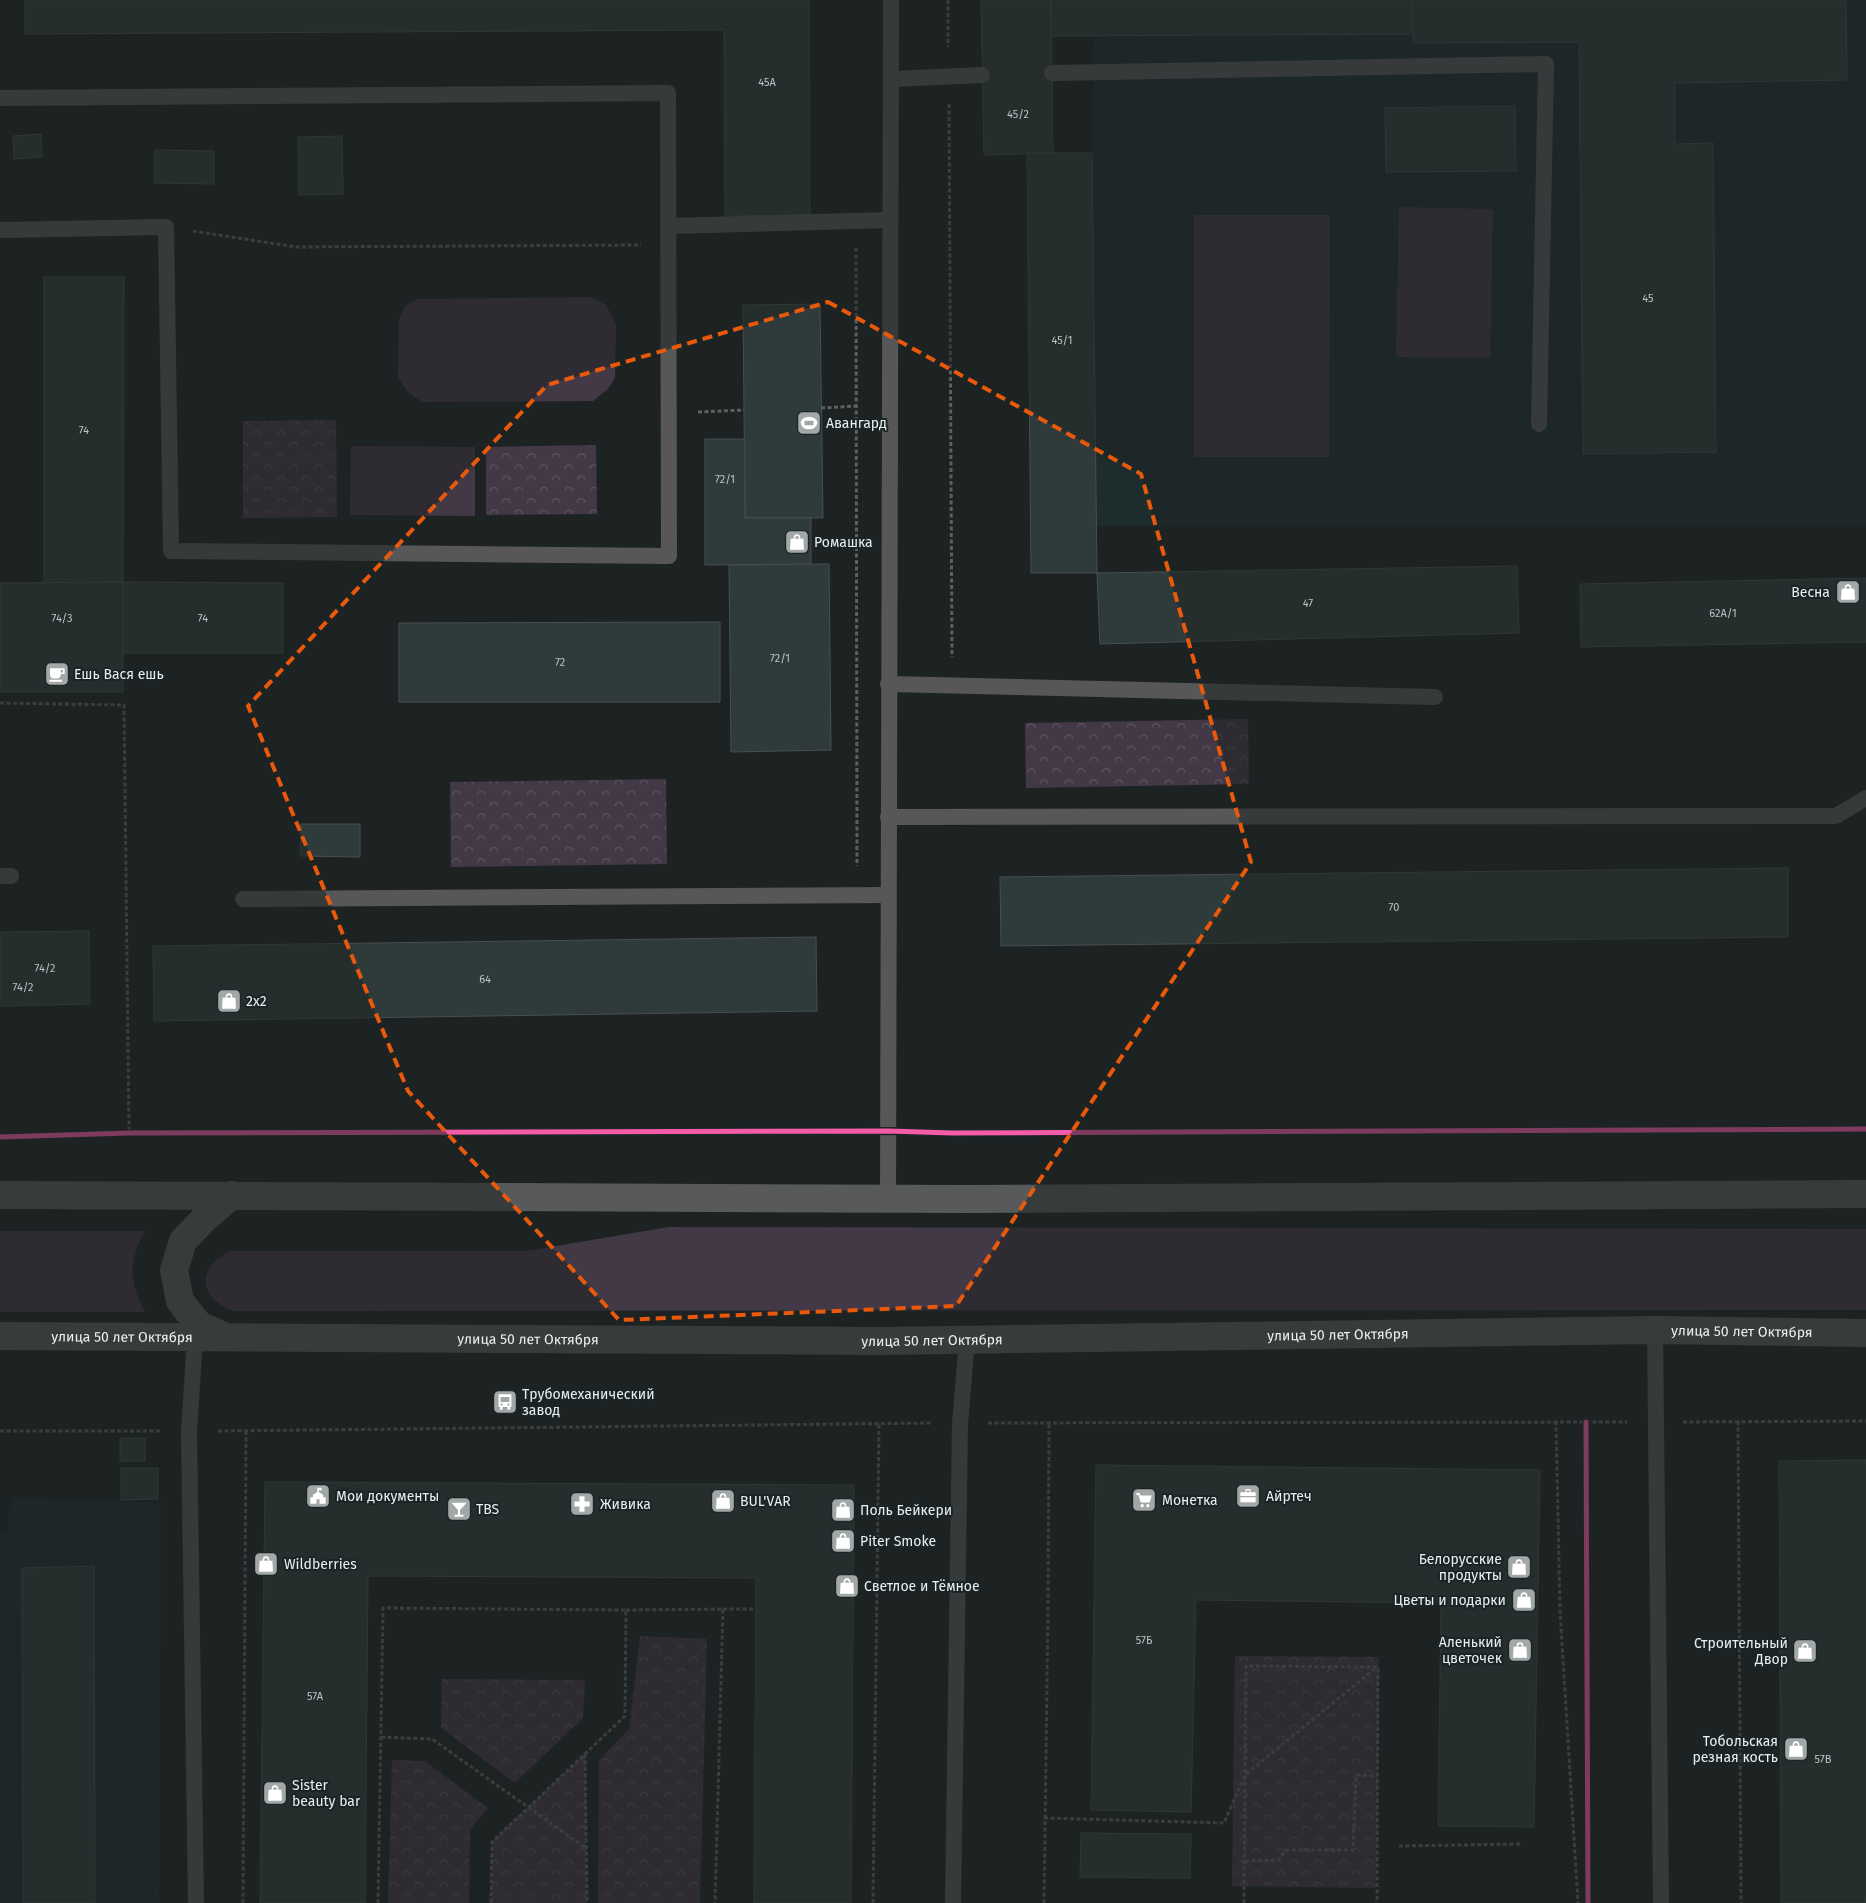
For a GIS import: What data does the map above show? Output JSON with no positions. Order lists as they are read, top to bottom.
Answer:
{
  "streets": {
    "main road": ["улица 50 лет Октября"]
  },
  "places": {
    "sports": ["Авангард"],
    "shop": [
      "Ромашка",
      "Весна",
      "2х2",
      "BUL'VAR",
      "Поль Бейкери",
      "Piter Smoke",
      "Wildberries",
      "Белорусские продукты",
      "Светлое и Тёмное",
      "Цветы и подарки",
      "Аленький цветочек",
      "Строительный Двор",
      "Тобольская резная кость",
      "Sister beauty bar"
    ],
    "cafe": ["Ешь Вася ешь"],
    "bus stop": ["Трубомеханический завод"],
    "public building": ["Мои документы"],
    "office": ["Айртеч"],
    "supermarket": ["Монетка"],
    "pharmacy": ["Живика"],
    "bar": ["TBS"]
  },
  "house_numbers": [
    "45А",
    "45/2",
    "45",
    "45/1",
    "74",
    "72/1",
    "47",
    "62А/1",
    "74/3",
    "74",
    "72/1",
    "72",
    "70",
    "74/2",
    "64",
    "74/2",
    "57Б",
    "57А",
    "57В"
  ]
}
